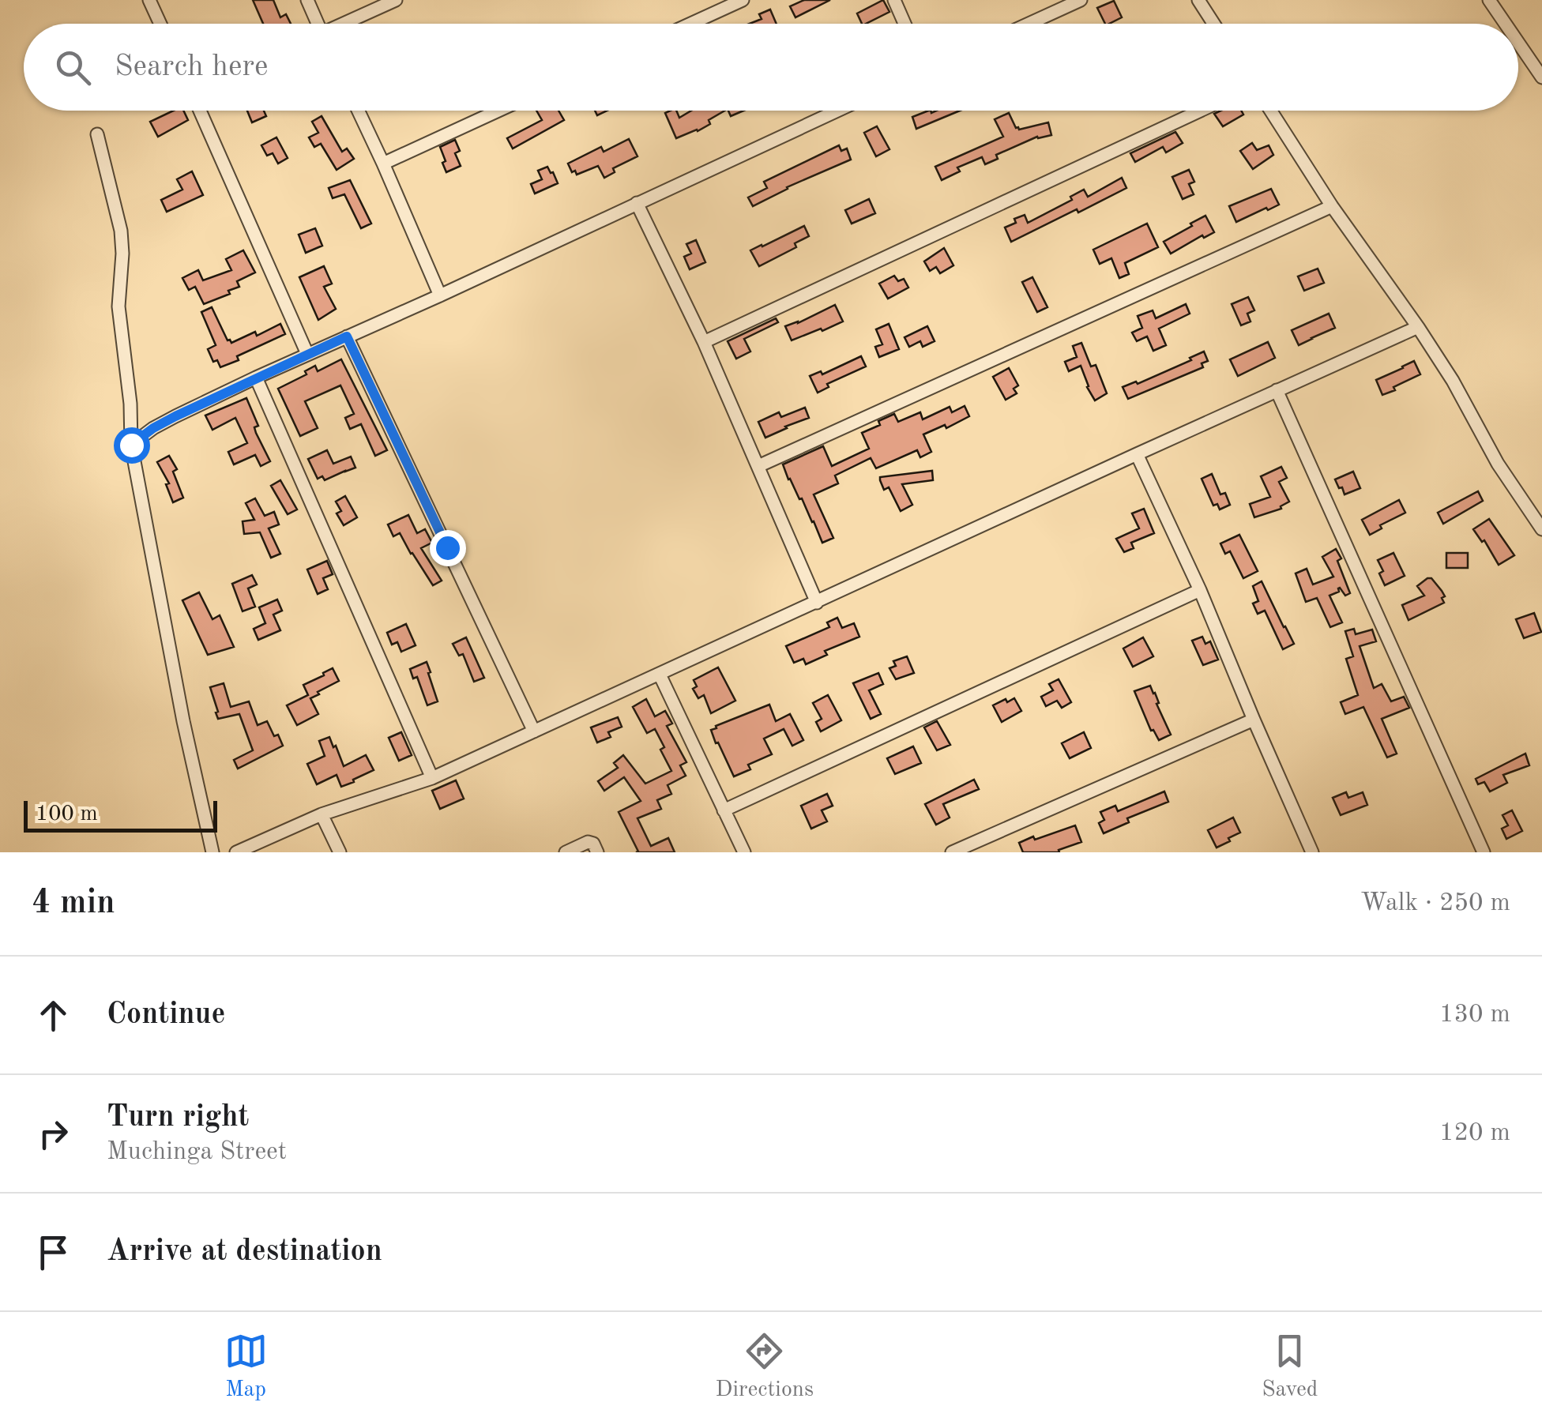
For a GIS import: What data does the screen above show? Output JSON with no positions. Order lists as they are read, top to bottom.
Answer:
{
  "scale_bar": "100 m",
  "page": {
    "search": "Search here",
    "scale": "100 m",
    "heading": ["4 min", "Walk · 250 m"],
    "list": [
      ["Continue", "130 m"],
      ["Turn right", "Muchinga Street", "120 m"],
      "Arrive at destination"
    ],
    "nav": ["Map", "Directions", "Saved"]
  }
}
